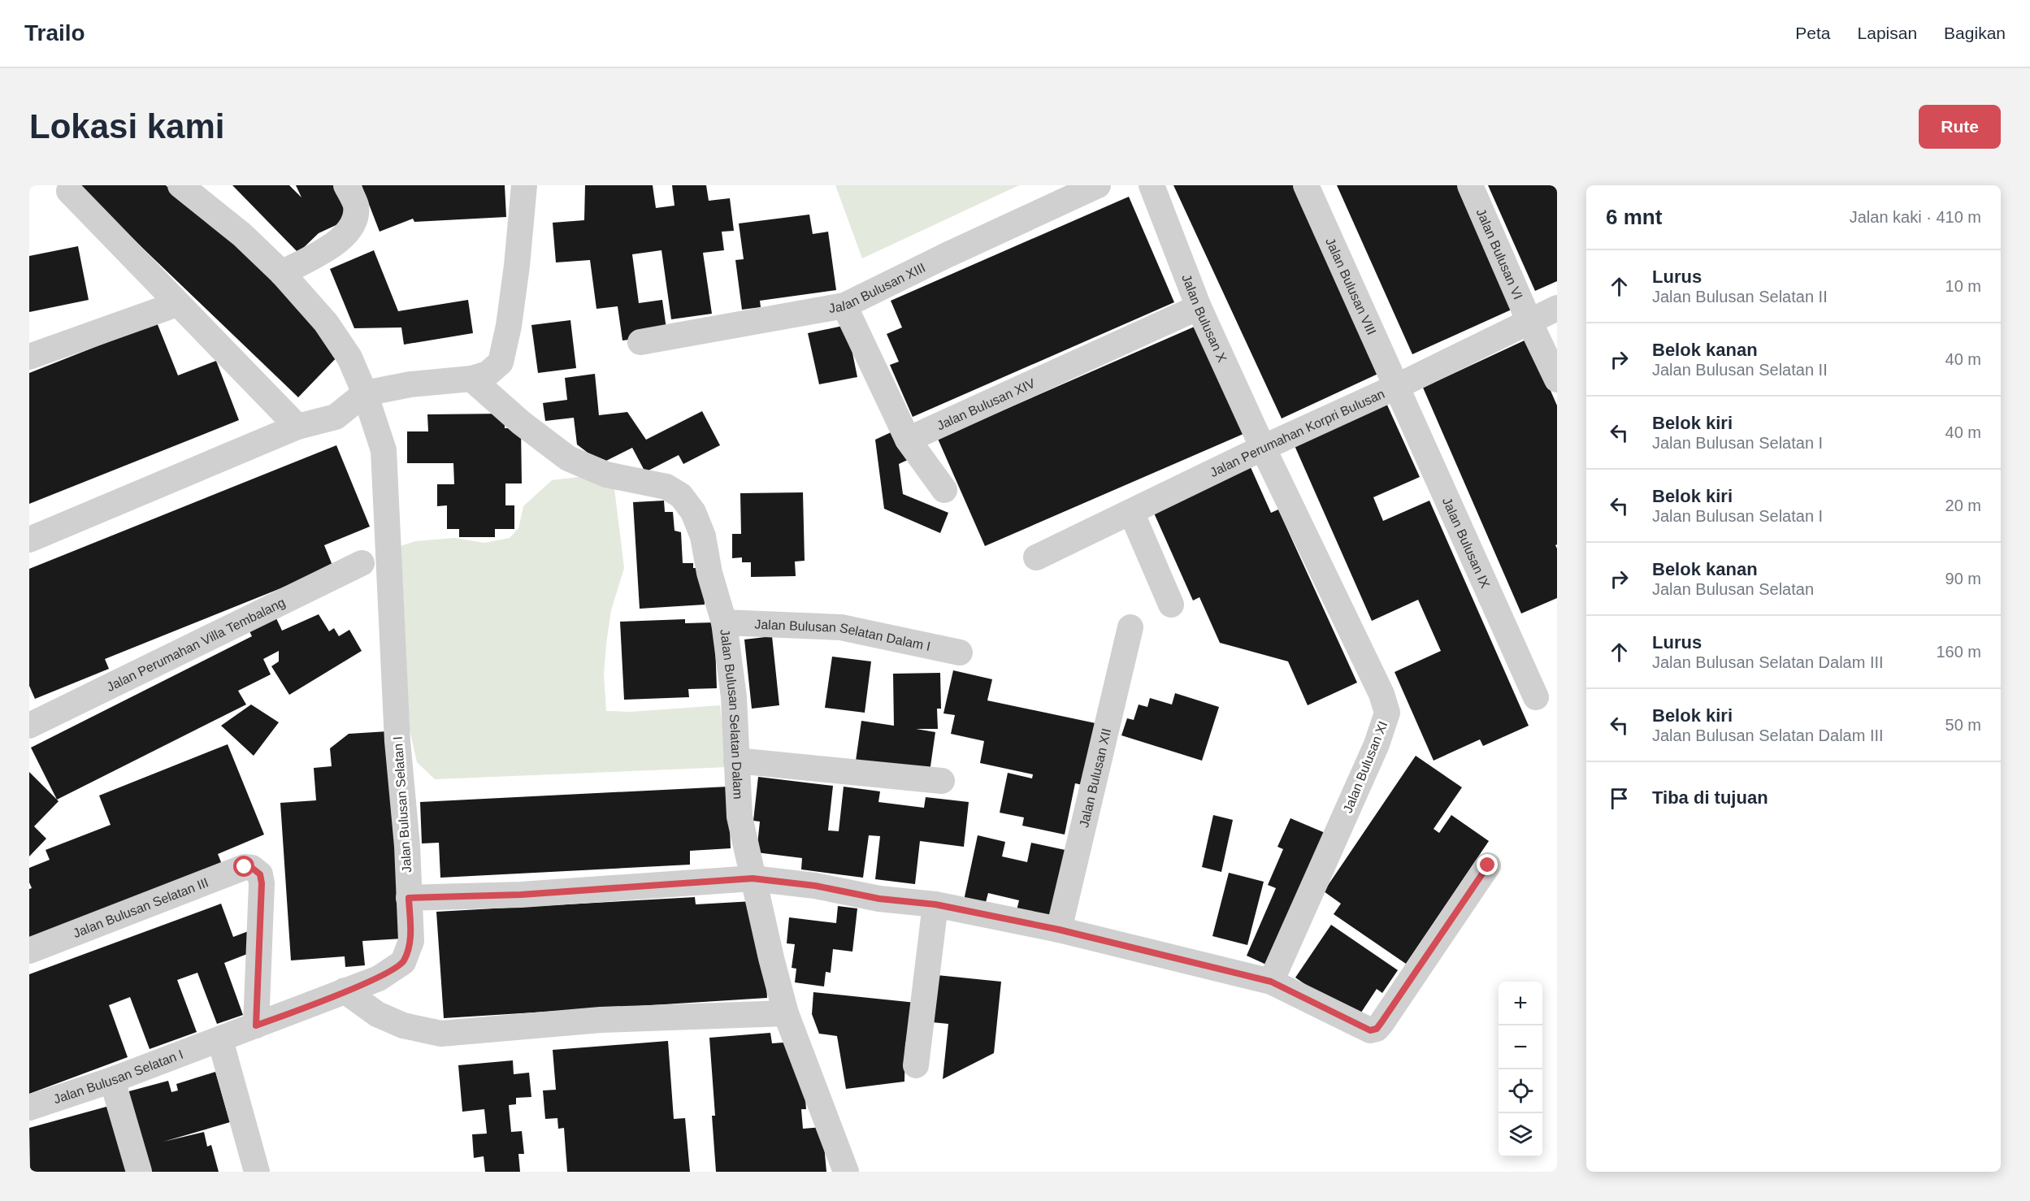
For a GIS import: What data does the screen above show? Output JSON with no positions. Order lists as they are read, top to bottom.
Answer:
{
  "streets": {
    "street": [
      "Jalan Bulusan VI",
      "Jalan Bulusan XIII",
      "Jalan Bulusan VIII",
      "Jalan Bulusan X",
      "Jalan Bulusan XIV",
      "Jalan Perumahan Korpri Bulusan",
      "Jalan Bulusan IX",
      "Jalan Bulusan Selatan Dalam I",
      "Jalan Perumahan Villa Tembalang",
      "Jalan Bulusan Selatan Dalam",
      "Jalan Bulusan XI",
      "Jalan Bulusan XII",
      "Jalan Bulusan Selatan I",
      "Jalan Bulusan Selatan III"
    ]
  },
  "crossings": [
    ["Jalan Bulusan VI", "Jalan Perumahan Korpri Bulusan"],
    ["Jalan Bulusan VIII", "Jalan Perumahan Korpri Bulusan"],
    ["Jalan Bulusan VIII", "Jalan Bulusan IX"],
    ["Jalan Bulusan X", "Jalan Bulusan XIV"],
    ["Jalan Bulusan X", "Jalan Perumahan Korpri Bulusan"],
    ["Jalan Bulusan X", "Jalan Bulusan XI"],
    ["Jalan Perumahan Korpri Bulusan", "Jalan Bulusan IX"],
    ["Jalan Perumahan Korpri Bulusan", "Jalan Bulusan XI"],
    ["Jalan Bulusan Selatan Dalam I", "Jalan Bulusan Selatan Dalam"],
    ["Jalan Bulusan Selatan I", "Jalan Bulusan Selatan III"]
  ],
  "page": {
    "header": "Trailo",
    "nav": ["Peta", "Lapisan", "Bagikan"],
    "buttons": "Rute",
    "title": "Lokasi kami",
    "heading": ["6 mnt", "Jalan kaki · 410 m"],
    "list": [
      ["Lurus", "Jalan Bulusan Selatan II", "10 m"],
      ["Belok kanan", "Jalan Bulusan Selatan II", "40 m"],
      ["Belok kiri", "Jalan Bulusan Selatan I", "40 m"],
      ["Belok kiri", "Jalan Bulusan Selatan I", "20 m"],
      ["Belok kanan", "Jalan Bulusan Selatan", "90 m"],
      ["Lurus", "Jalan Bulusan Selatan Dalam III", "160 m"],
      ["Belok kiri", "Jalan Bulusan Selatan Dalam III", "50 m"],
      "Tiba di tujuan"
    ],
    "map_buttons": ["+", "−"]
  }
}
